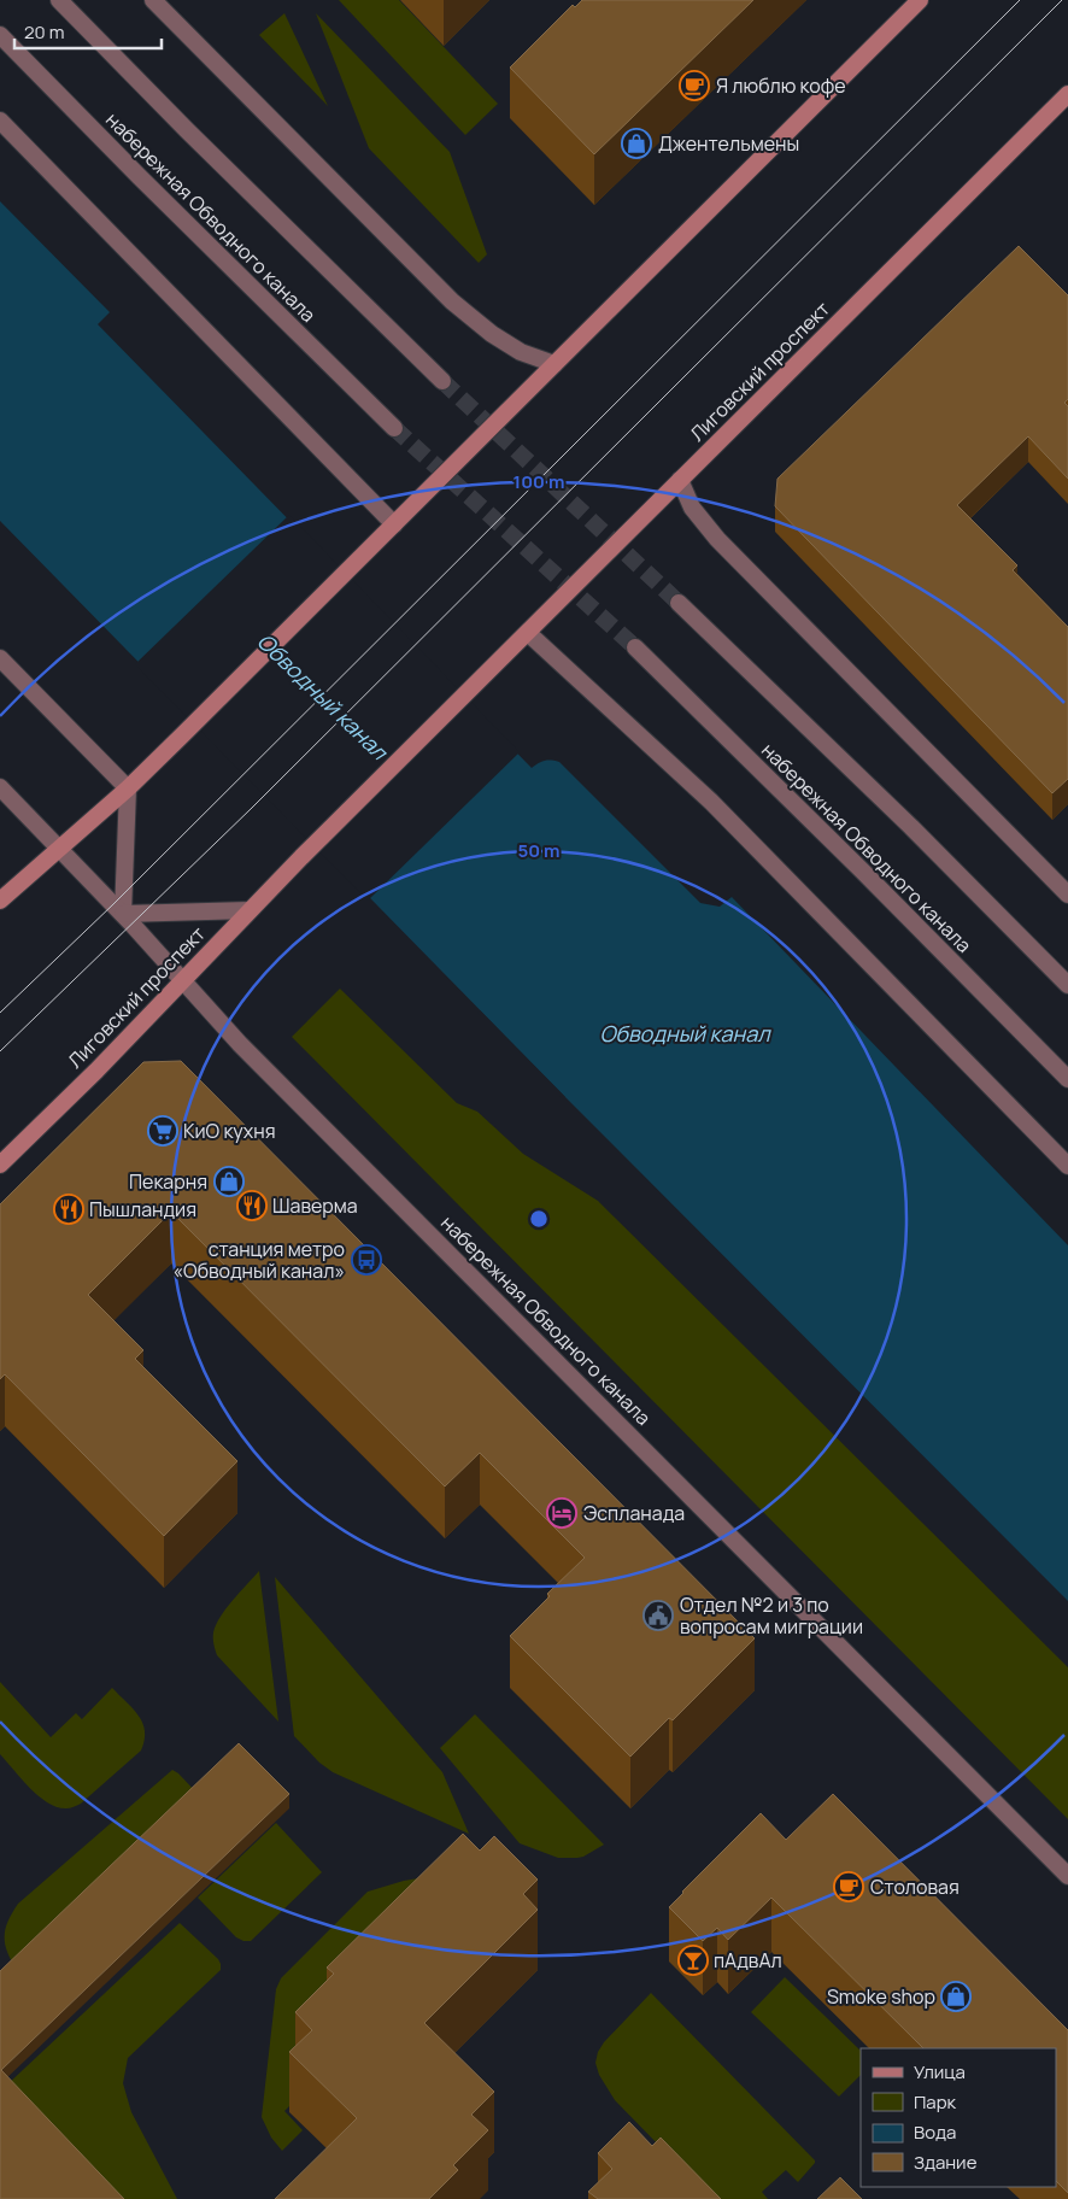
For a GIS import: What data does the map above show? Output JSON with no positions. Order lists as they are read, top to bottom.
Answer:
{
  "streets": {
    "main road": ["набережная Обводного канала", "Лиговский проспект"]
  },
  "crossings": [
    ["набережная Обводного канала", "Лиговский проспект"]
  ],
  "water": ["Обводный канал"],
  "places": {
    "cafe": ["Я люблю кофе", "Столовая"],
    "shop": ["Джентельмены", "Пекарня", "Smoke shop"],
    "supermarket": ["КиО кухня"],
    "restaurant": ["Шаверма", "Пышландия"],
    "bus stop": ["станция метро «Обводный канал»"],
    "hotel": ["Эспланада"],
    "public building": ["Отдел №2 и 3 по вопросам миграции"],
    "bar": ["пАдвАл"]
  },
  "legend": [
    "Улица",
    "Парк",
    "Вода",
    "Здание"
  ],
  "scale_bar": "20 m",
  "rings": ["100 m", "50 m"]
}
